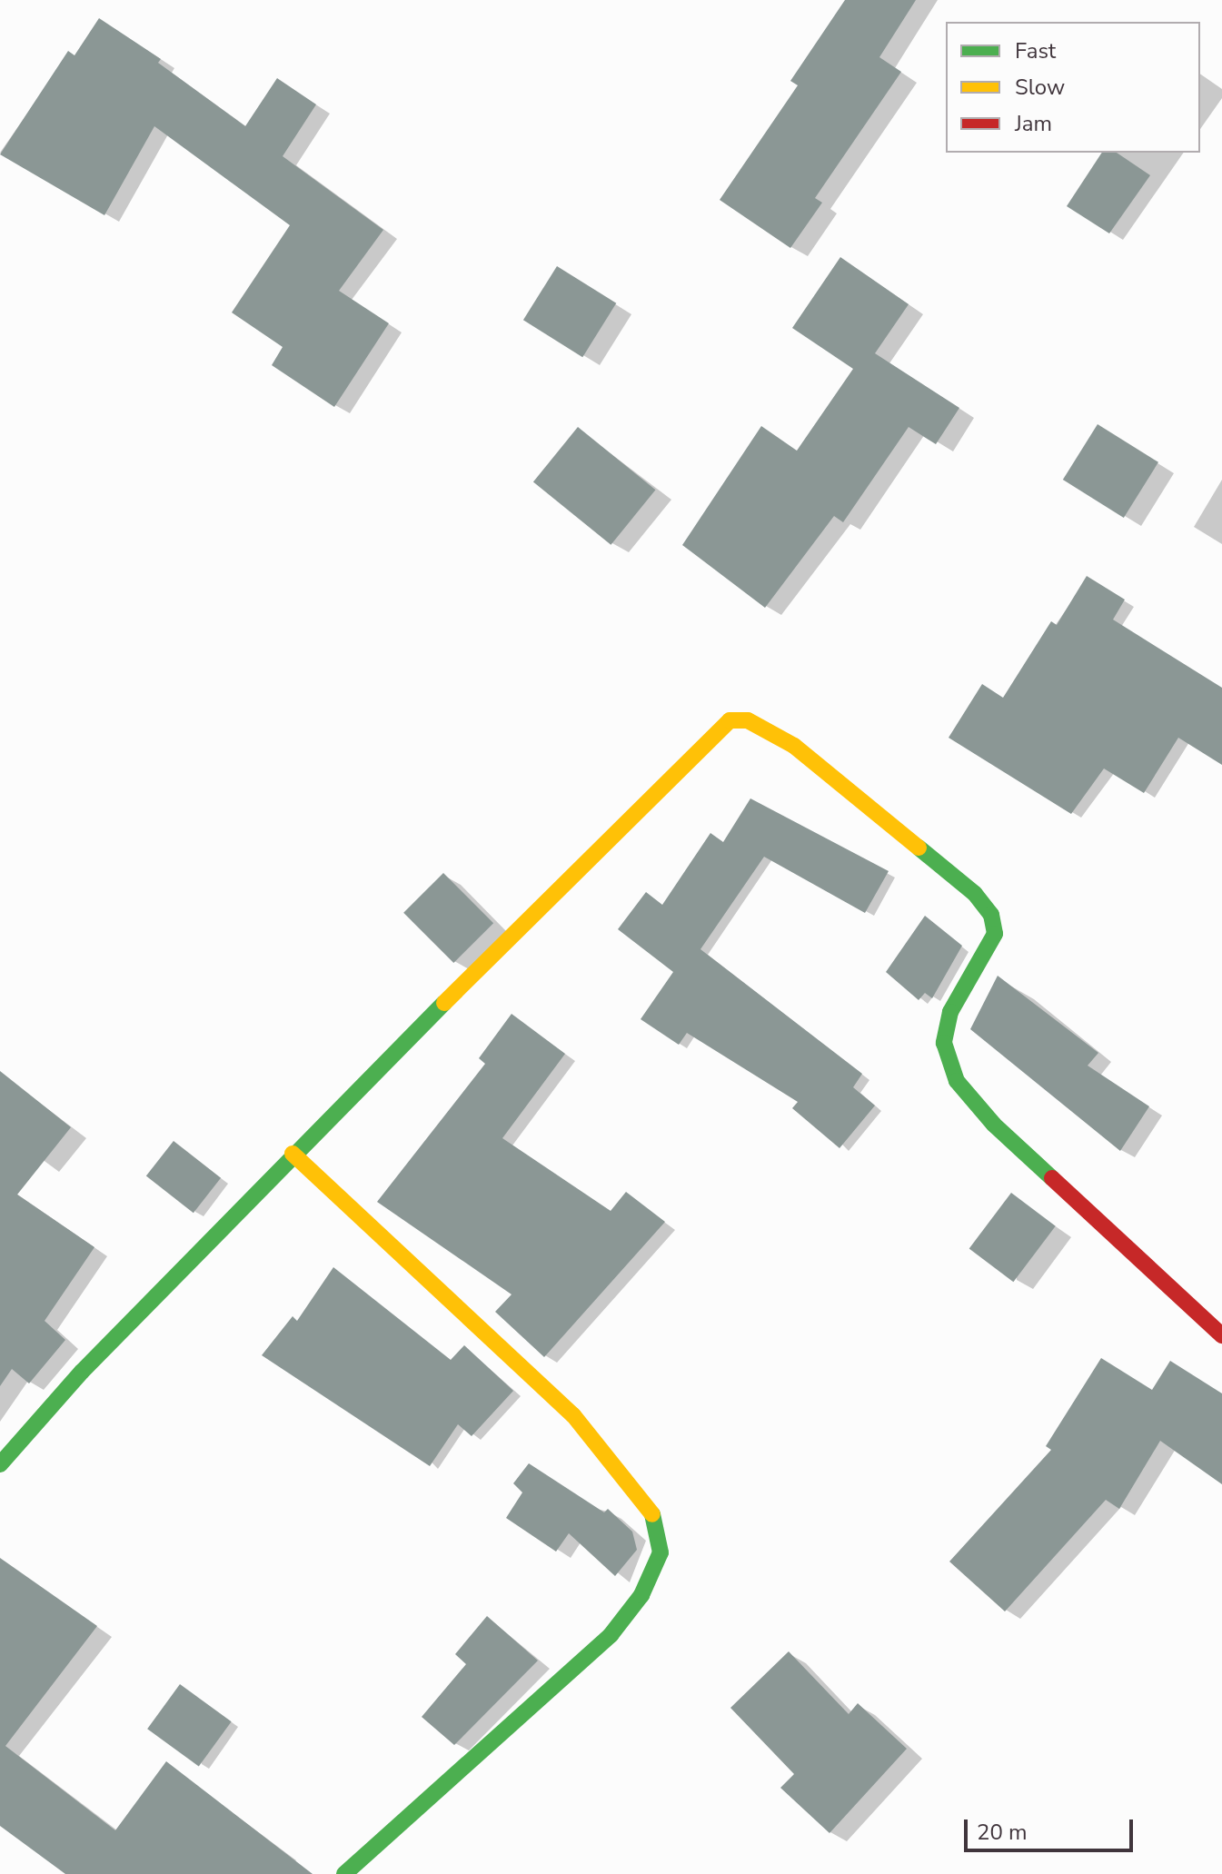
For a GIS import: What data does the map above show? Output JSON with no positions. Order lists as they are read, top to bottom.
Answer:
{
  "legend": ["Fast", "Slow", "Jam"],
  "scale_bar": "20 m"
}
